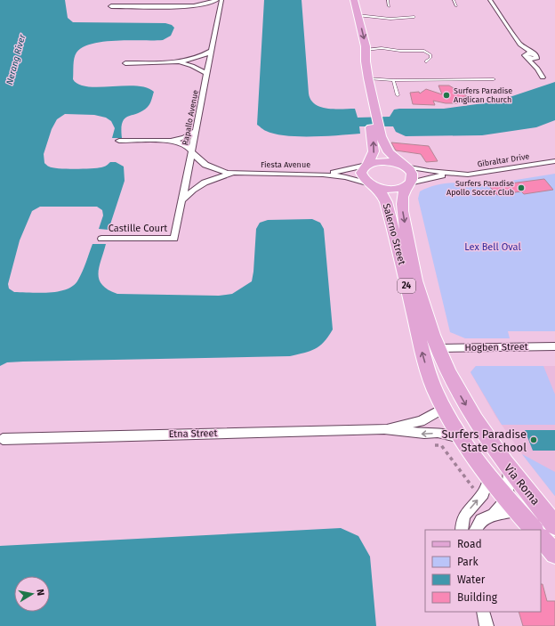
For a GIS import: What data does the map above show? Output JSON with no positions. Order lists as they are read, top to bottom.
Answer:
{
  "streets": {
    "main road": ["Salerno Street", "24", "Via Roma"],
    "street": [
      "Rapallo Avenue",
      "Gibraltar Drive",
      "Fiesta Avenue",
      "Castille Court",
      "Hogben Street",
      "Etna Street"
    ]
  },
  "crossings": [
    ["Rapallo Avenue", "Fiesta Avenue"],
    ["Rapallo Avenue", "Castille Court"],
    ["Gibraltar Drive", "Salerno Street"],
    ["Gibraltar Drive", "24"],
    ["Fiesta Avenue", "Salerno Street"],
    ["Fiesta Avenue", "24"],
    ["Salerno Street", "24"],
    ["Salerno Street", "Hogben Street"],
    ["Salerno Street", "Via Roma"],
    ["Etna Street", "Via Roma"]
  ],
  "water": ["Nerang River"],
  "parks": ["Lex Bell Oval"],
  "places": ["Surfers Paradise Anglican Church", "Surfers Paradise Apollo Soccer Club", "Surfers Paradise State School"],
  "legend": [
    "Road",
    "Park",
    "Water",
    "Building"
  ],
  "north": "right"
}
